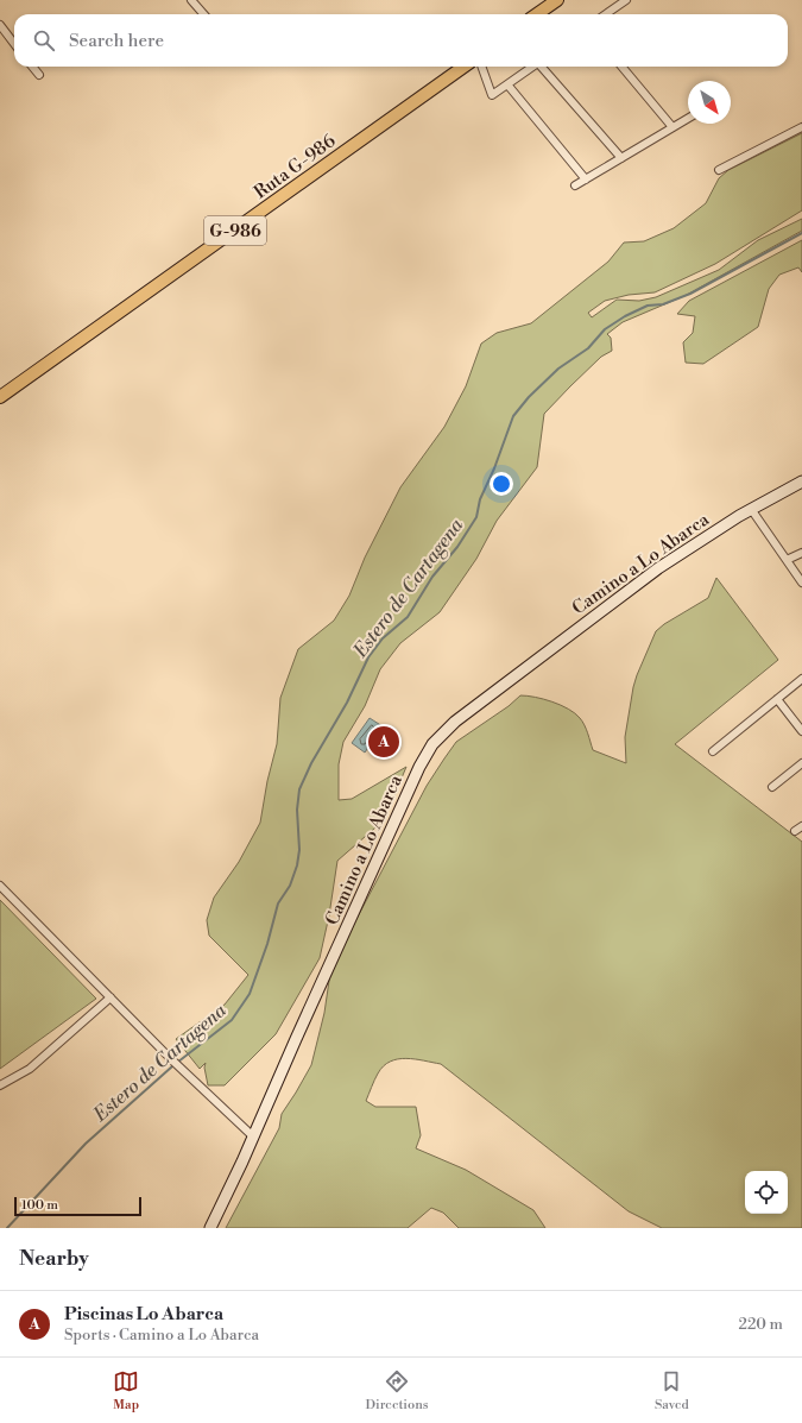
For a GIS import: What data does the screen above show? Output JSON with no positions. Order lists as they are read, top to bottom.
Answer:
{
  "streets": {
    "main road": ["Ruta G-986", "G-986", "Camino a Lo Abarca"]
  },
  "water": ["Estero de Cartagena"],
  "scale_bar": "100 m",
  "north": "bottom right",
  "page": {
    "search": "Search here",
    "pins": "A",
    "scale": "100 m",
    "heading": "Nearby",
    "list": [
      {
        "mark": "A",
        "name": "Piscinas Lo Abarca",
        "note": "Sports · Camino a Lo Abarca",
        "value": "220 m"
      }
    ],
    "nav": ["Map", "Directions", "Saved"]
  }
}
